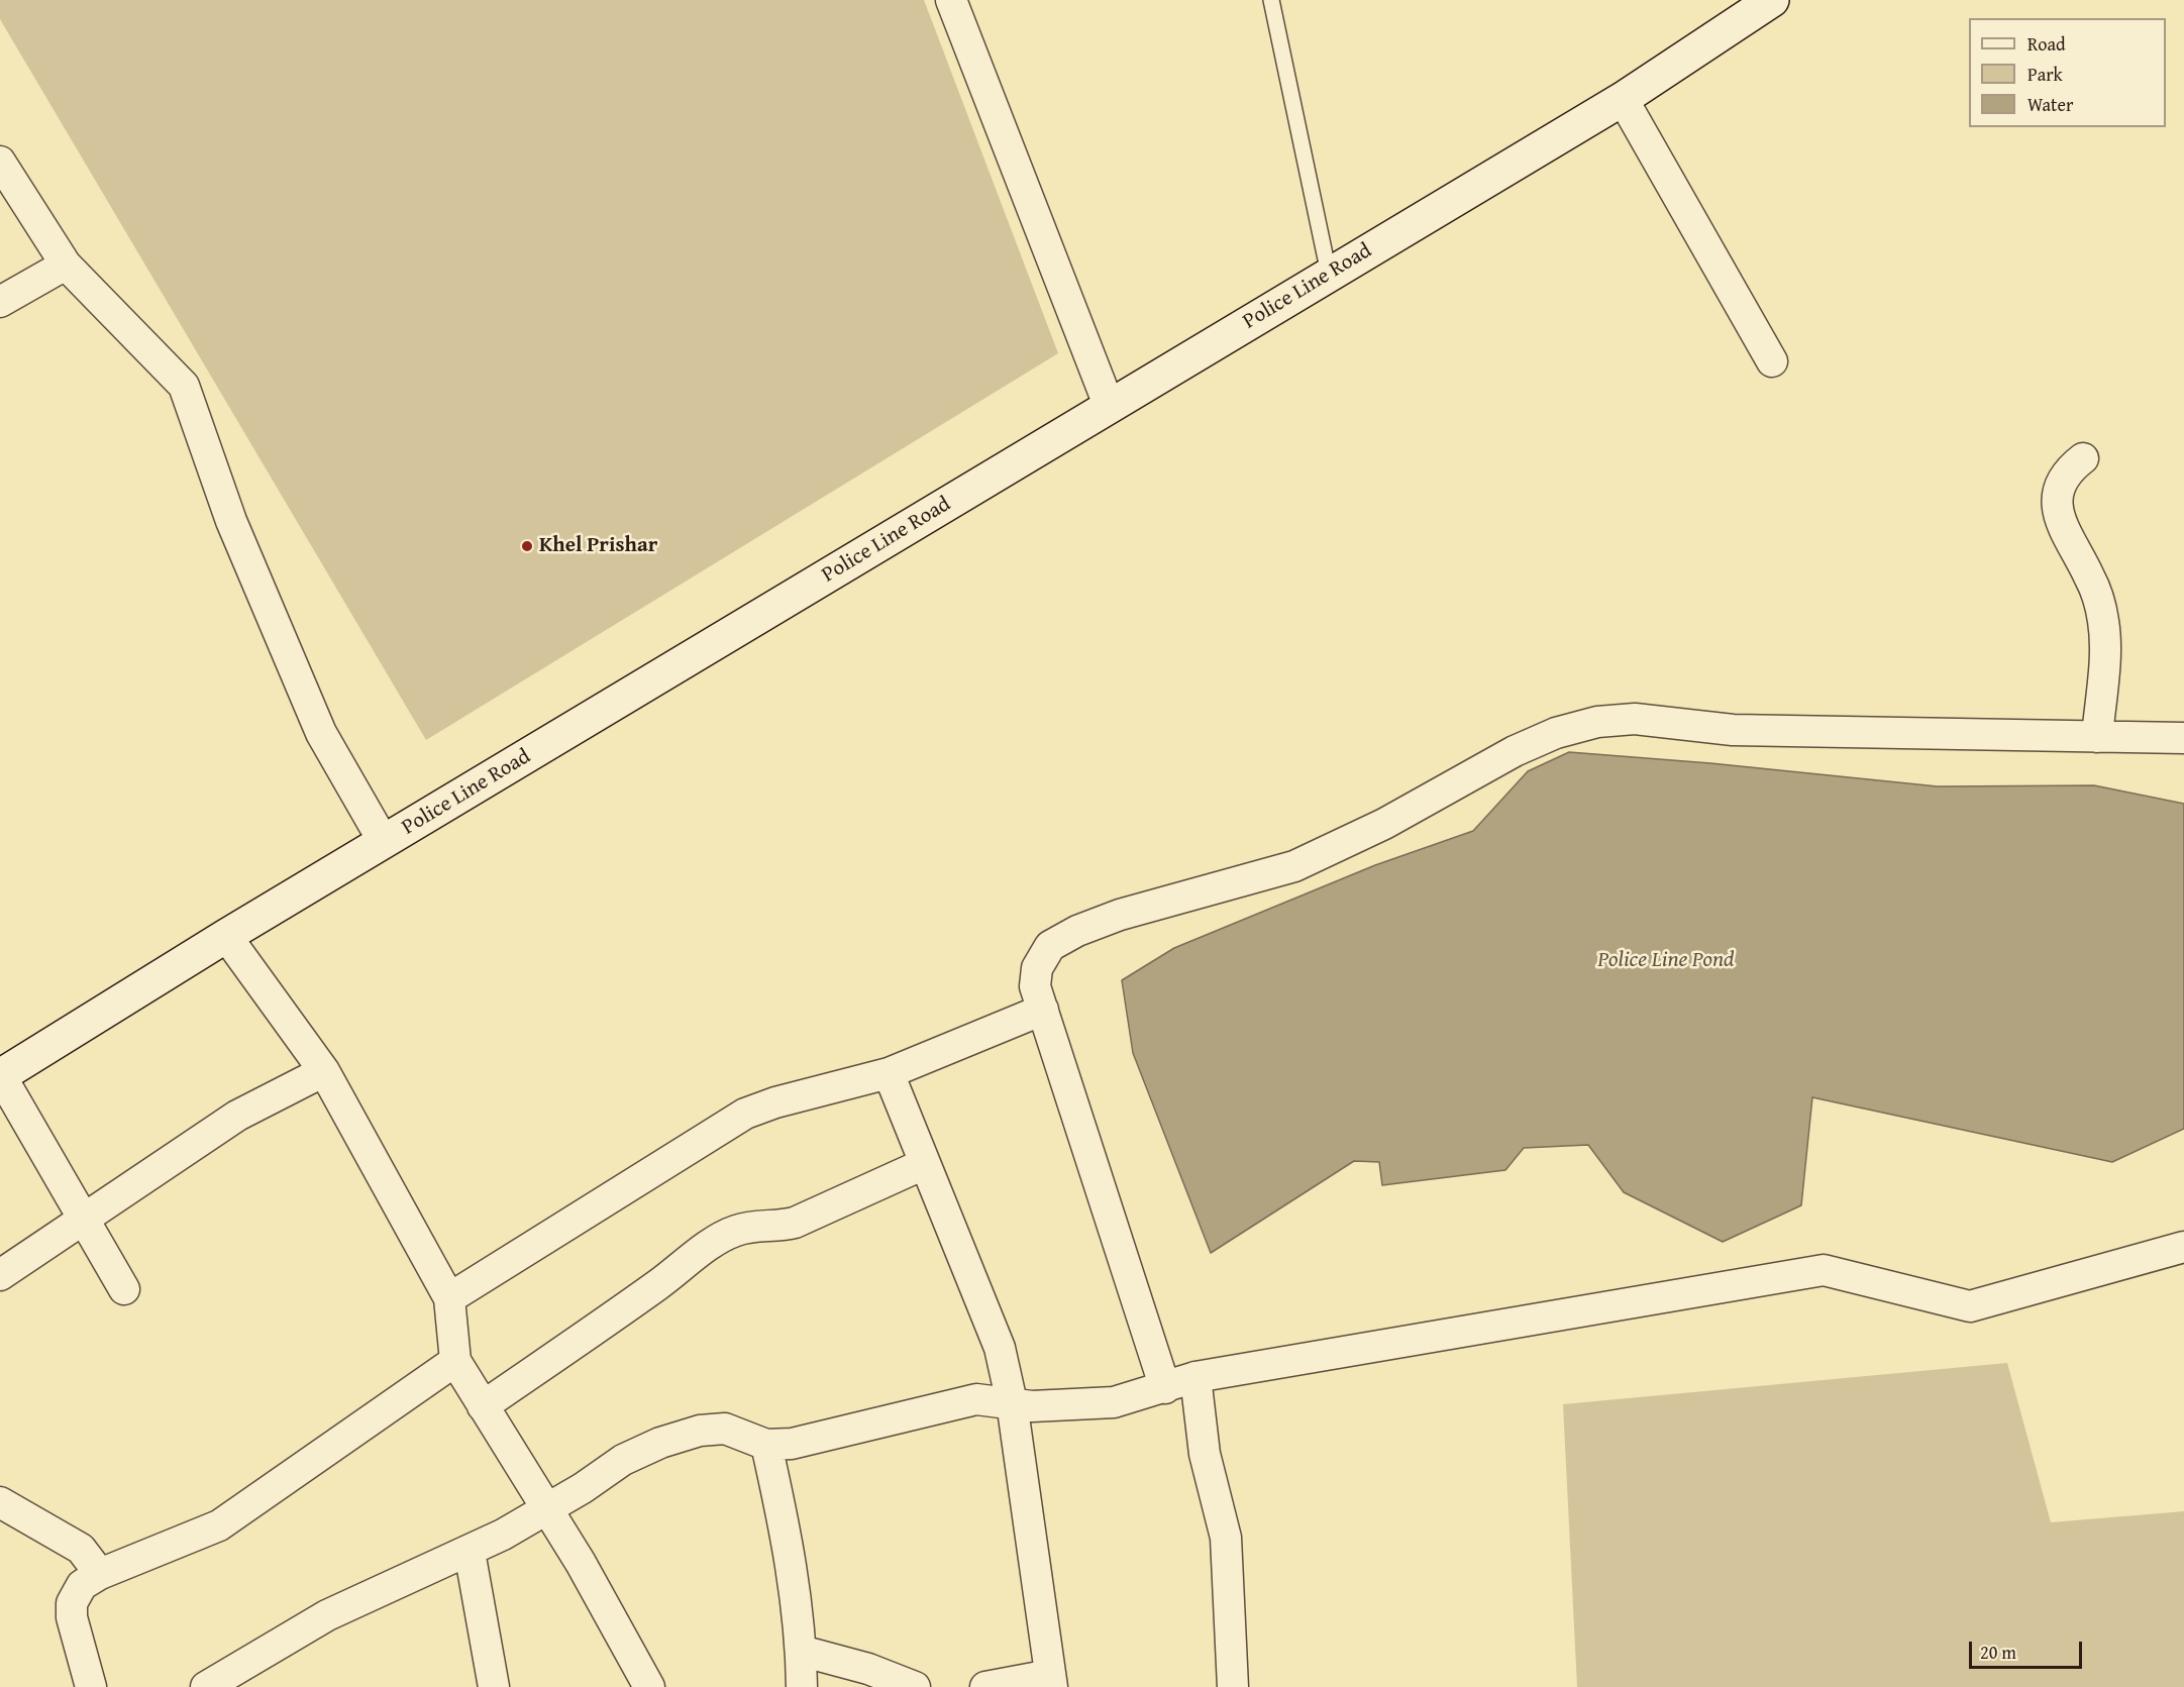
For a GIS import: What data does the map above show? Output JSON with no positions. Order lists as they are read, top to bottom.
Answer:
{
  "streets": {
    "street": ["Police Line Road"]
  },
  "water": ["Police Line Pond"],
  "places": ["Khel Prishar"],
  "legend": ["Road", "Park", "Water"],
  "scale_bar": "20 m"
}
